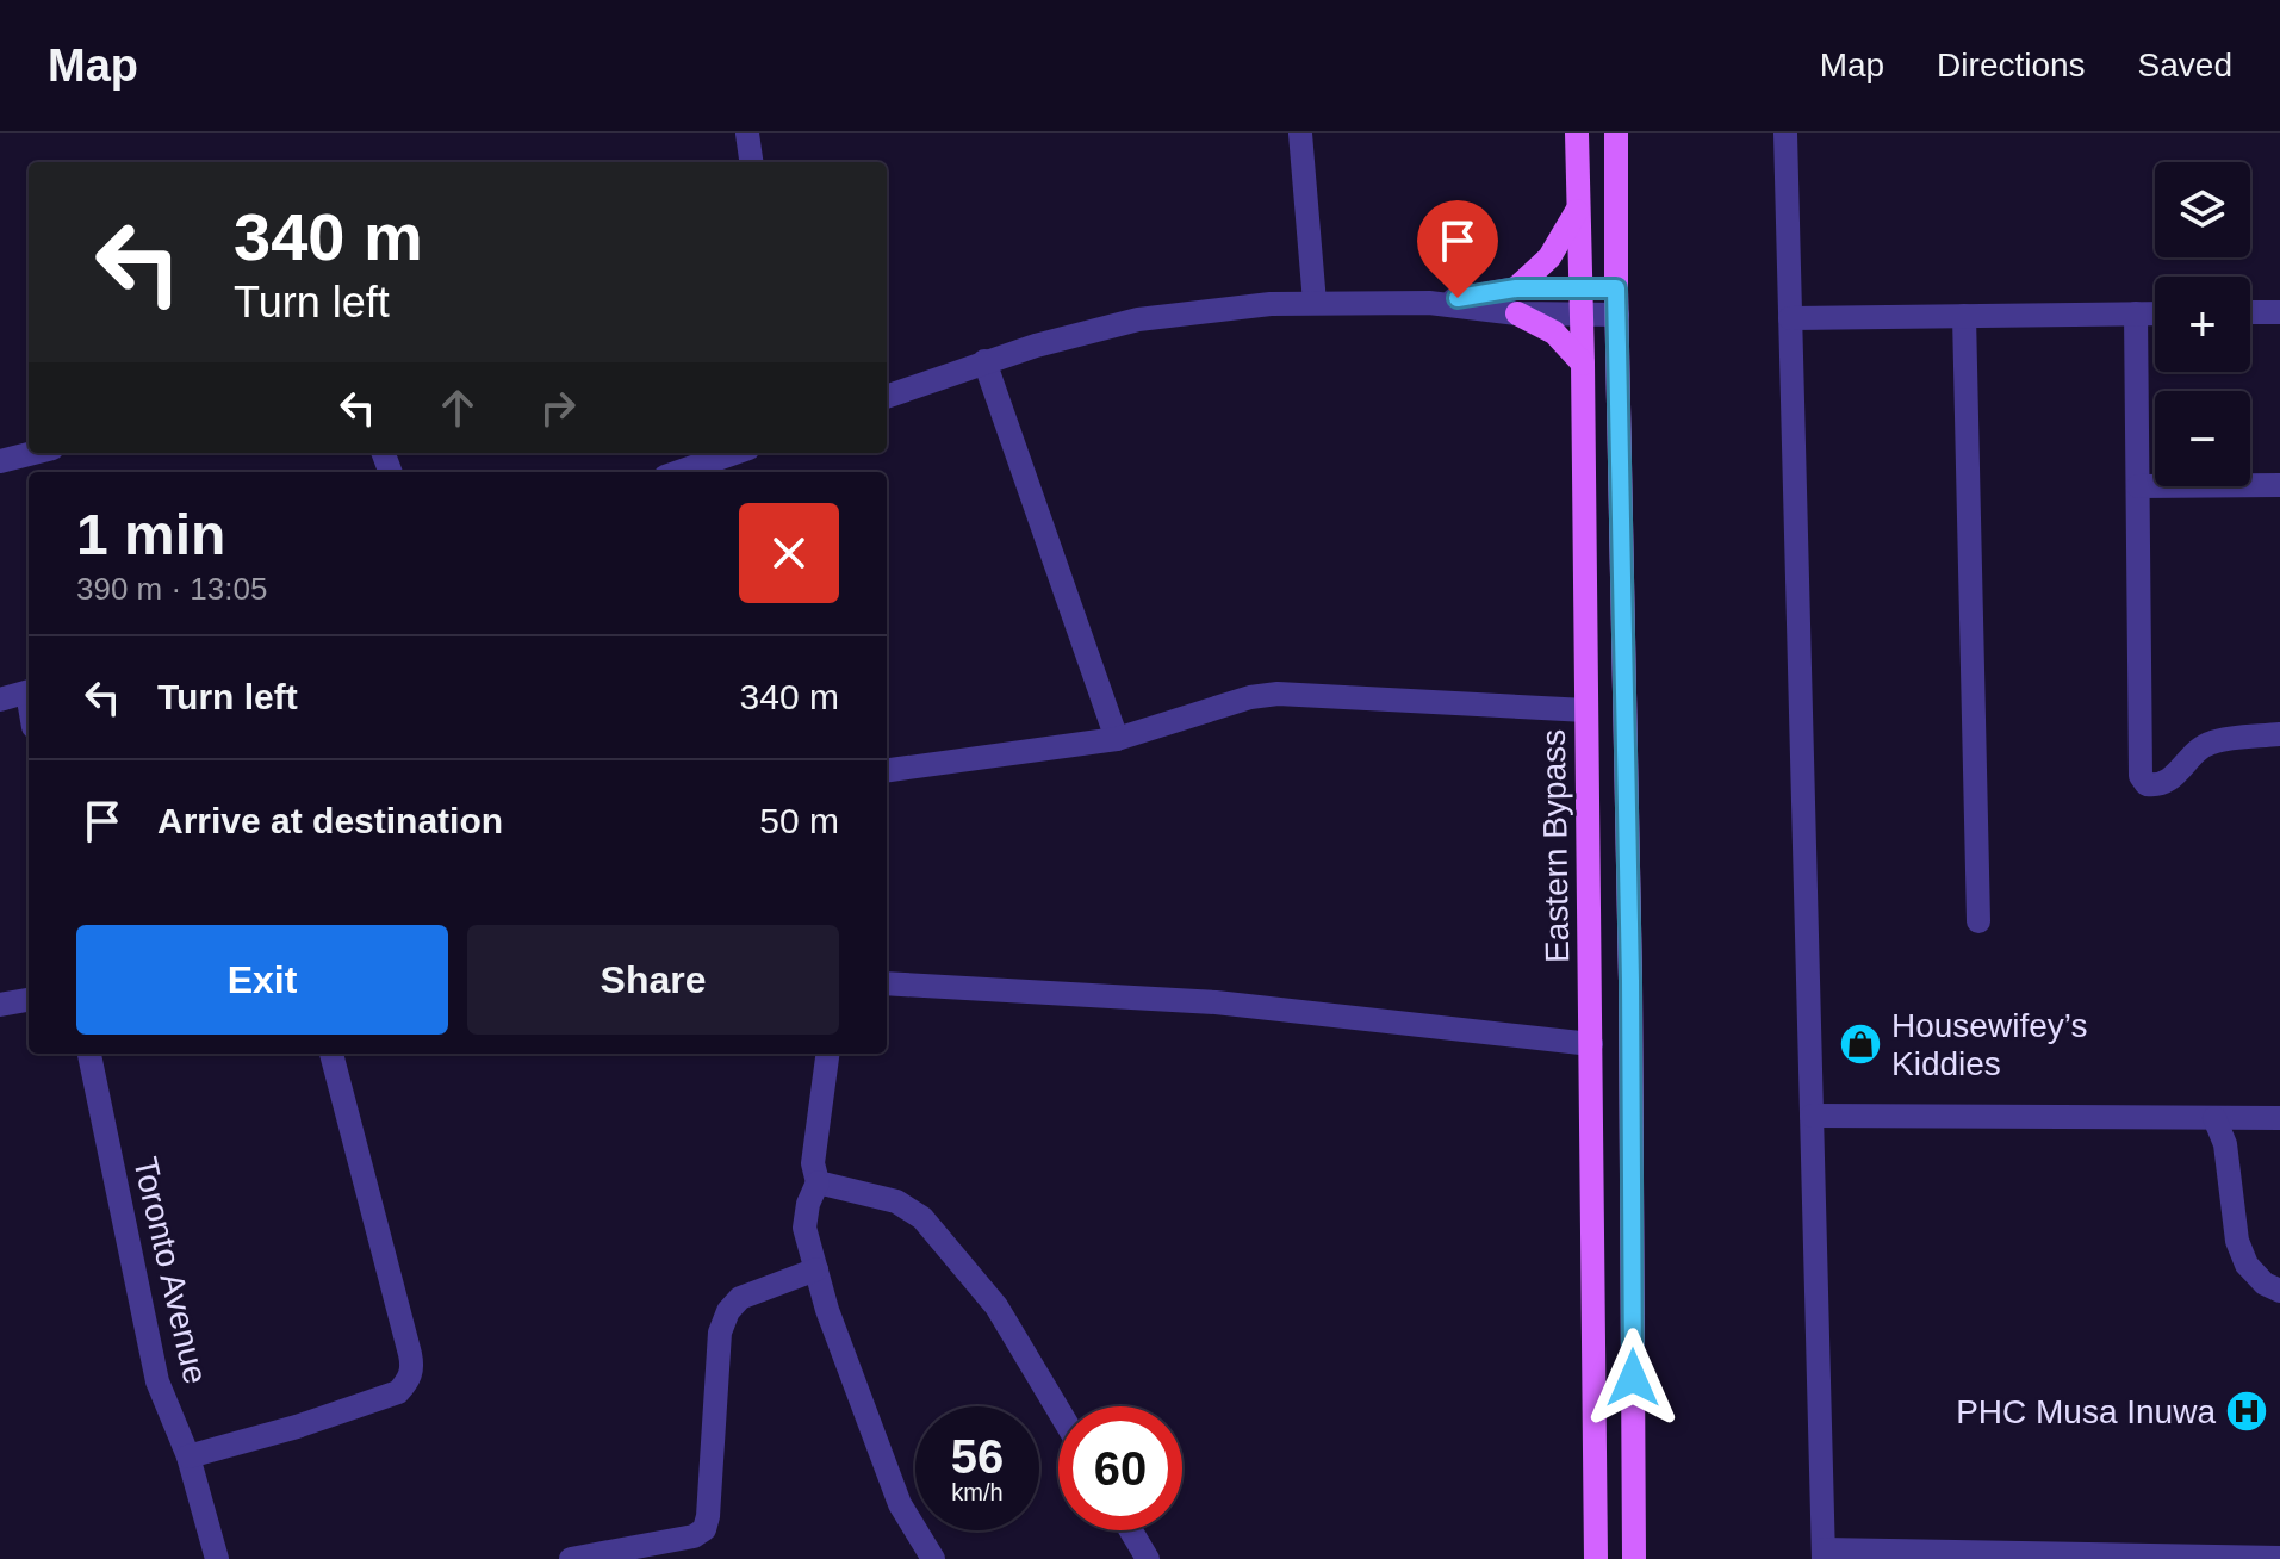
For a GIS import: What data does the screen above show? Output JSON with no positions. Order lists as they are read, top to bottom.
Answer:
{
  "streets": {
    "main road": ["Eastern Bypass"],
    "street": ["Toronto Avenue"]
  },
  "places": {
    "shop": ["Housewifey’s Kiddies"],
    "hospital": ["PHC Musa Inuwa"]
  },
  "page": {
    "header": "Map",
    "nav": ["Map", "Directions", "Saved"],
    "map_buttons": ["+", "−"],
    "turn": ["340 m", "Turn left"],
    "heading": ["1 min", "390 m · 13:05"],
    "list": [
      {
        "name": "Turn left",
        "value": "340 m"
      },
      {
        "name": "Arrive at destination",
        "value": "50 m"
      }
    ],
    "buttons": ["Exit", "Share"],
    "speed": "56 km/h",
    "limit": "60"
  }
}
